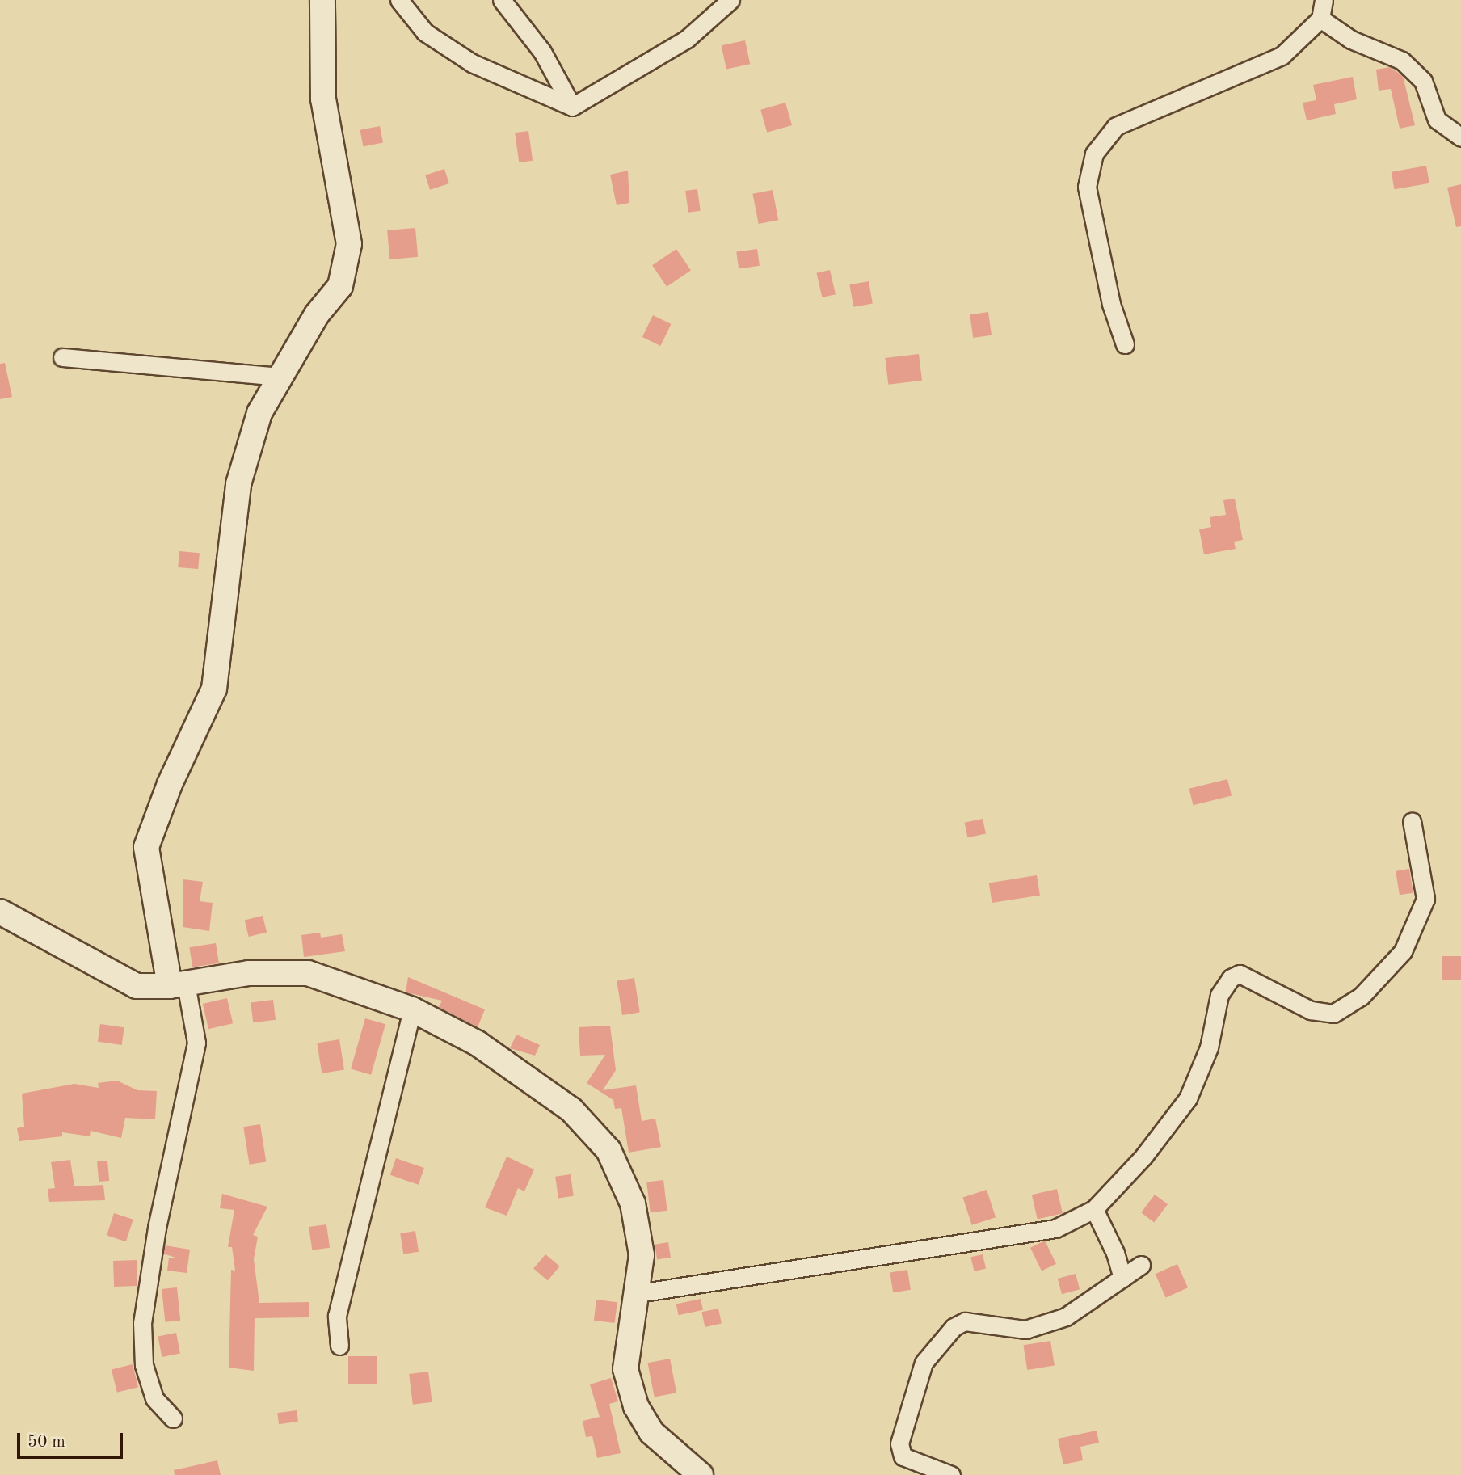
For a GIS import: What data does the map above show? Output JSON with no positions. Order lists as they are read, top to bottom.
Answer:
{
  "scale_bar": "50 m"
}
